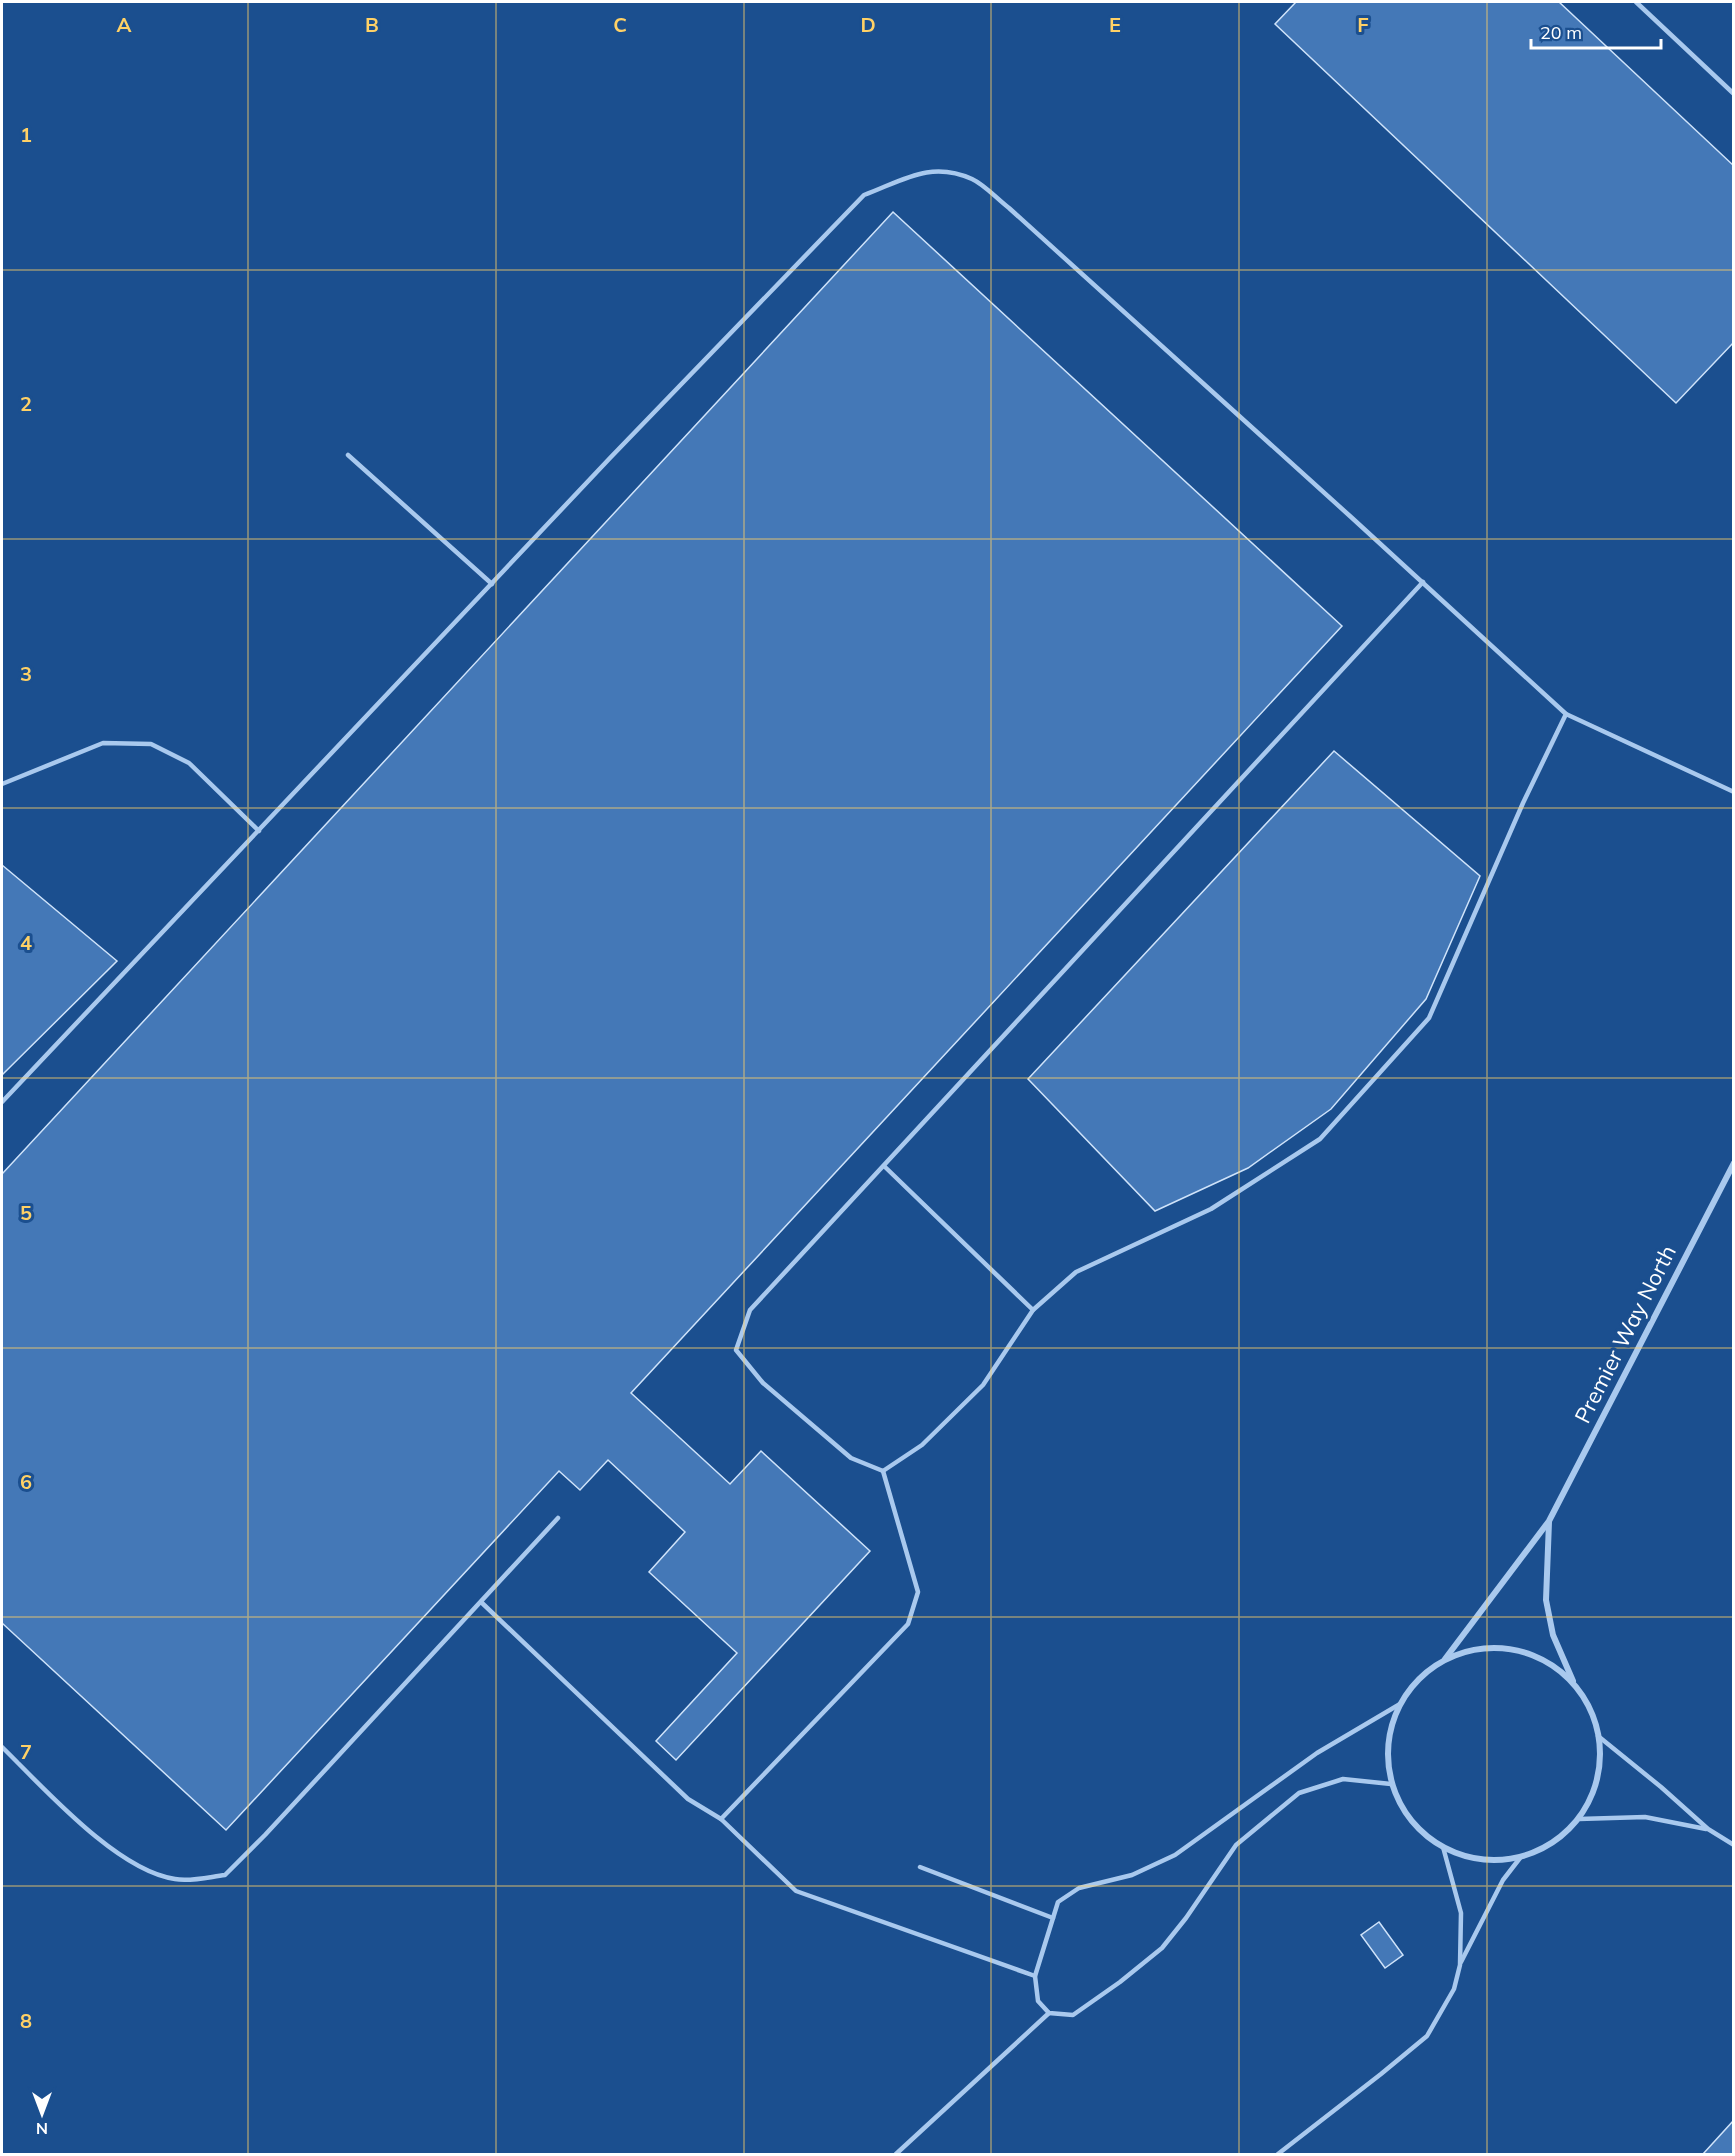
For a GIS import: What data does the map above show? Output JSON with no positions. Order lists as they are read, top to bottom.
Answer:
{
  "streets": {
    "street": ["Premier Way North"]
  },
  "scale_bar": "20 m",
  "north": "bottom",
  "grid": {
    "columns": [
      "A",
      "B",
      "C",
      "D",
      "E",
      "F"
    ],
    "rows": [
      "1",
      "2",
      "3",
      "4",
      "5",
      "6",
      "7",
      "8"
    ]
  }
}
